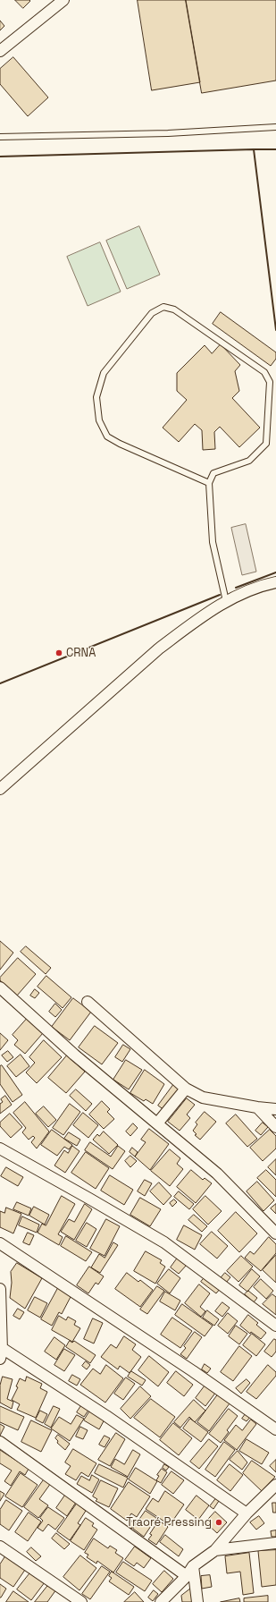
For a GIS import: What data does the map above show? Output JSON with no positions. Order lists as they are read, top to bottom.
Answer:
{
  "places": ["CRNA", "Traoré Pressing"]
}
